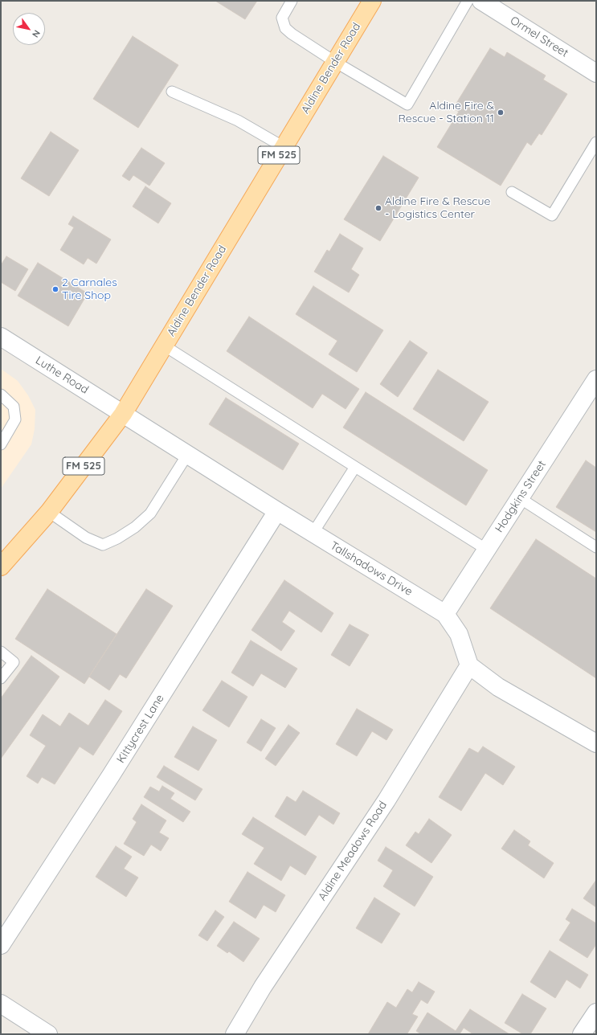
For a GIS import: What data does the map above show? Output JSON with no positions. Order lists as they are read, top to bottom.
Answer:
{
  "streets": {
    "main road": ["Aldine Bender Road", "FM 525"],
    "street": [
      "Ormel Street",
      "Luthe Road",
      "Hodgkins Street",
      "Tallshadows Drive",
      "Kittycrest Lane",
      "Aldine Meadows Road"
    ]
  },
  "crossings": [
    ["Aldine Bender Road", "Luthe Road"],
    ["Aldine Bender Road", "Tallshadows Drive"],
    ["Luthe Road", "Tallshadows Drive"],
    ["Hodgkins Street", "Tallshadows Drive"],
    ["Tallshadows Drive", "Kittycrest Lane"],
    ["Tallshadows Drive", "Aldine Meadows Road"]
  ],
  "places": ["Aldine Fire & Rescue - Station 11", "Aldine Fire & Rescue - Logistics Center", "2 Carnales Tire Shop"],
  "north": "bottom right"
}
